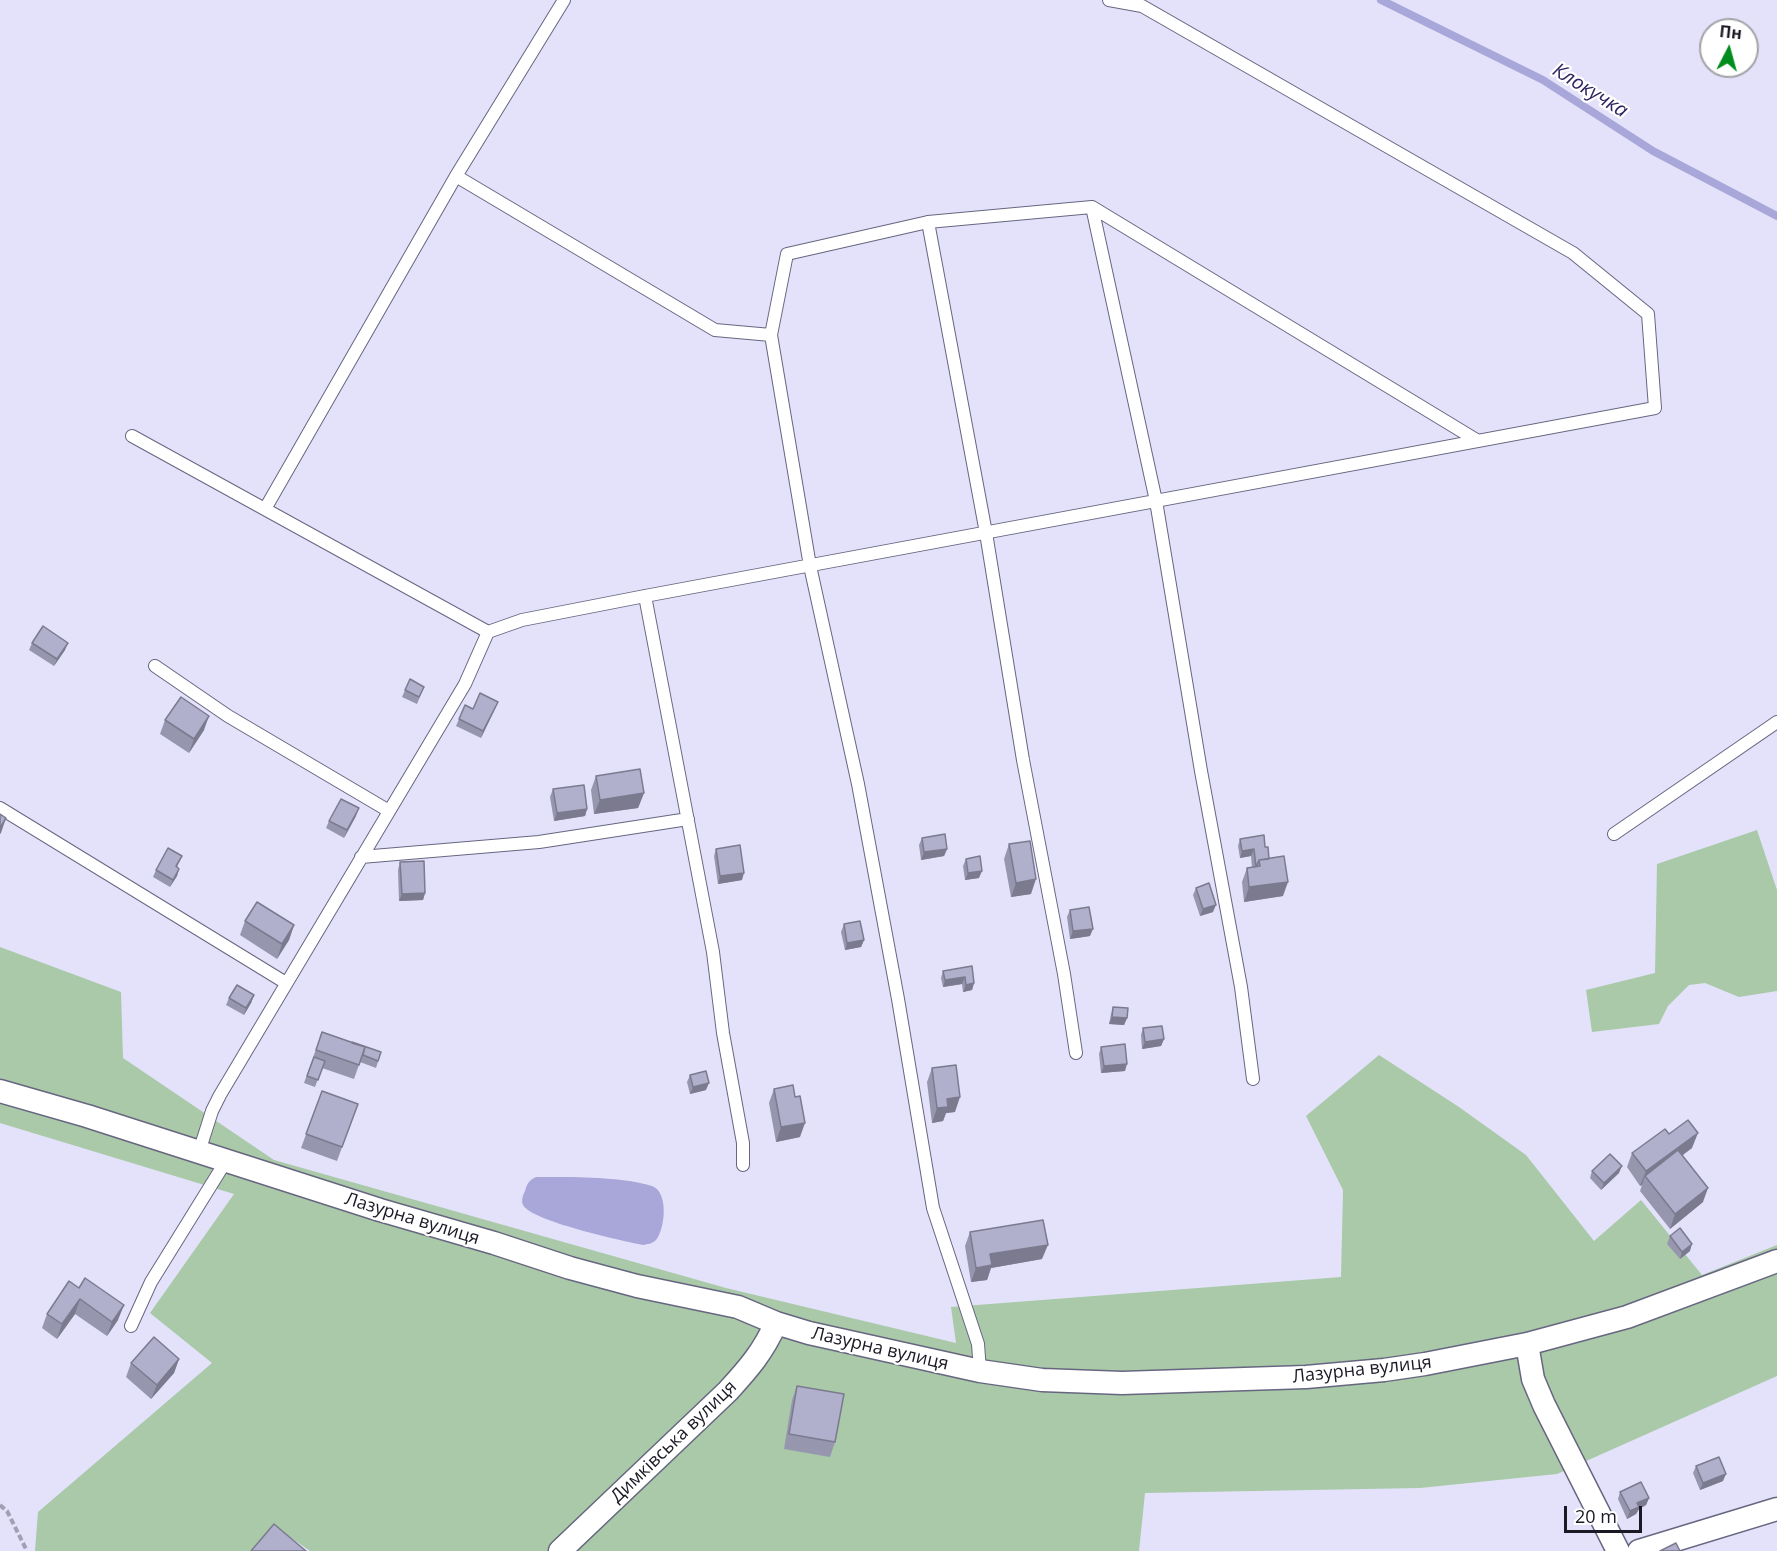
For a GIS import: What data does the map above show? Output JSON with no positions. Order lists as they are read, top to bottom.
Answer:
{
  "streets": {
    "street": ["Лазурна вулиця", "Димківська вулиця"]
  },
  "crossings": [
    ["Лазурна вулиця", "Димківська вулиця"]
  ],
  "water": ["Клокучка"],
  "scale_bar": "20 m",
  "north": "top"
}
